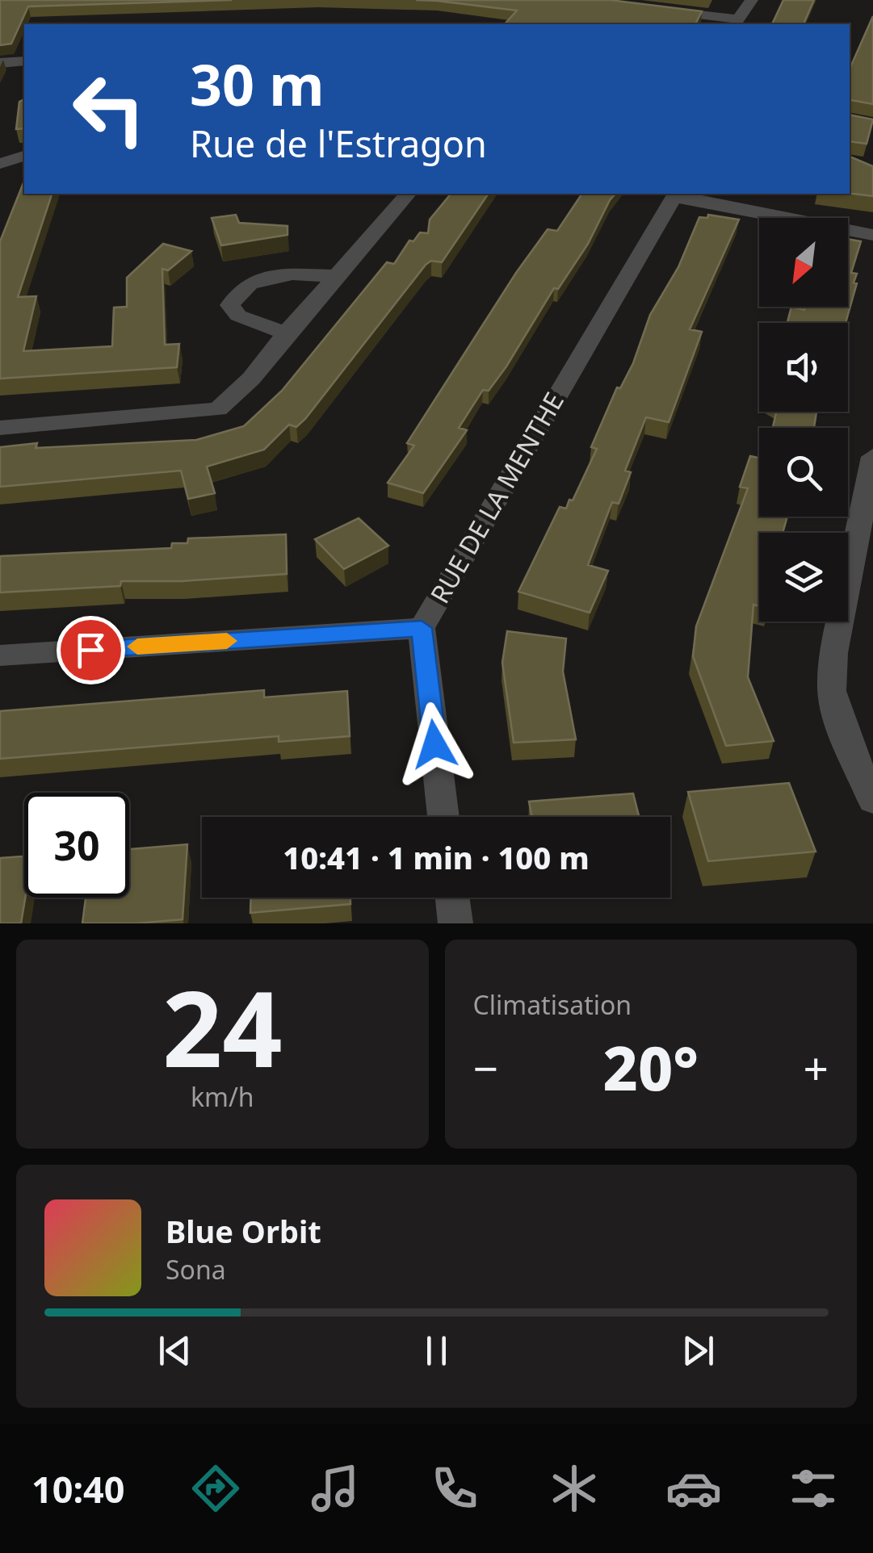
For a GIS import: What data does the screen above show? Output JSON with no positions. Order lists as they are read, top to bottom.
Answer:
{
  "streets": {
    "street": ["RUE DE LA MENTHE"]
  },
  "north": "bottom left",
  "page": {
    "turn": ["30 m", "Rue de l'Estragon"],
    "limit": "30",
    "trip": "10:41 · 1 min · 100 m",
    "tile": [
      ["24", "km/h"],
      "Climatisation"
    ],
    "heat": ["−", "20°", "+"],
    "song": ["Blue Orbit", "Sona"],
    "tabs": "10:40"
  }
}
